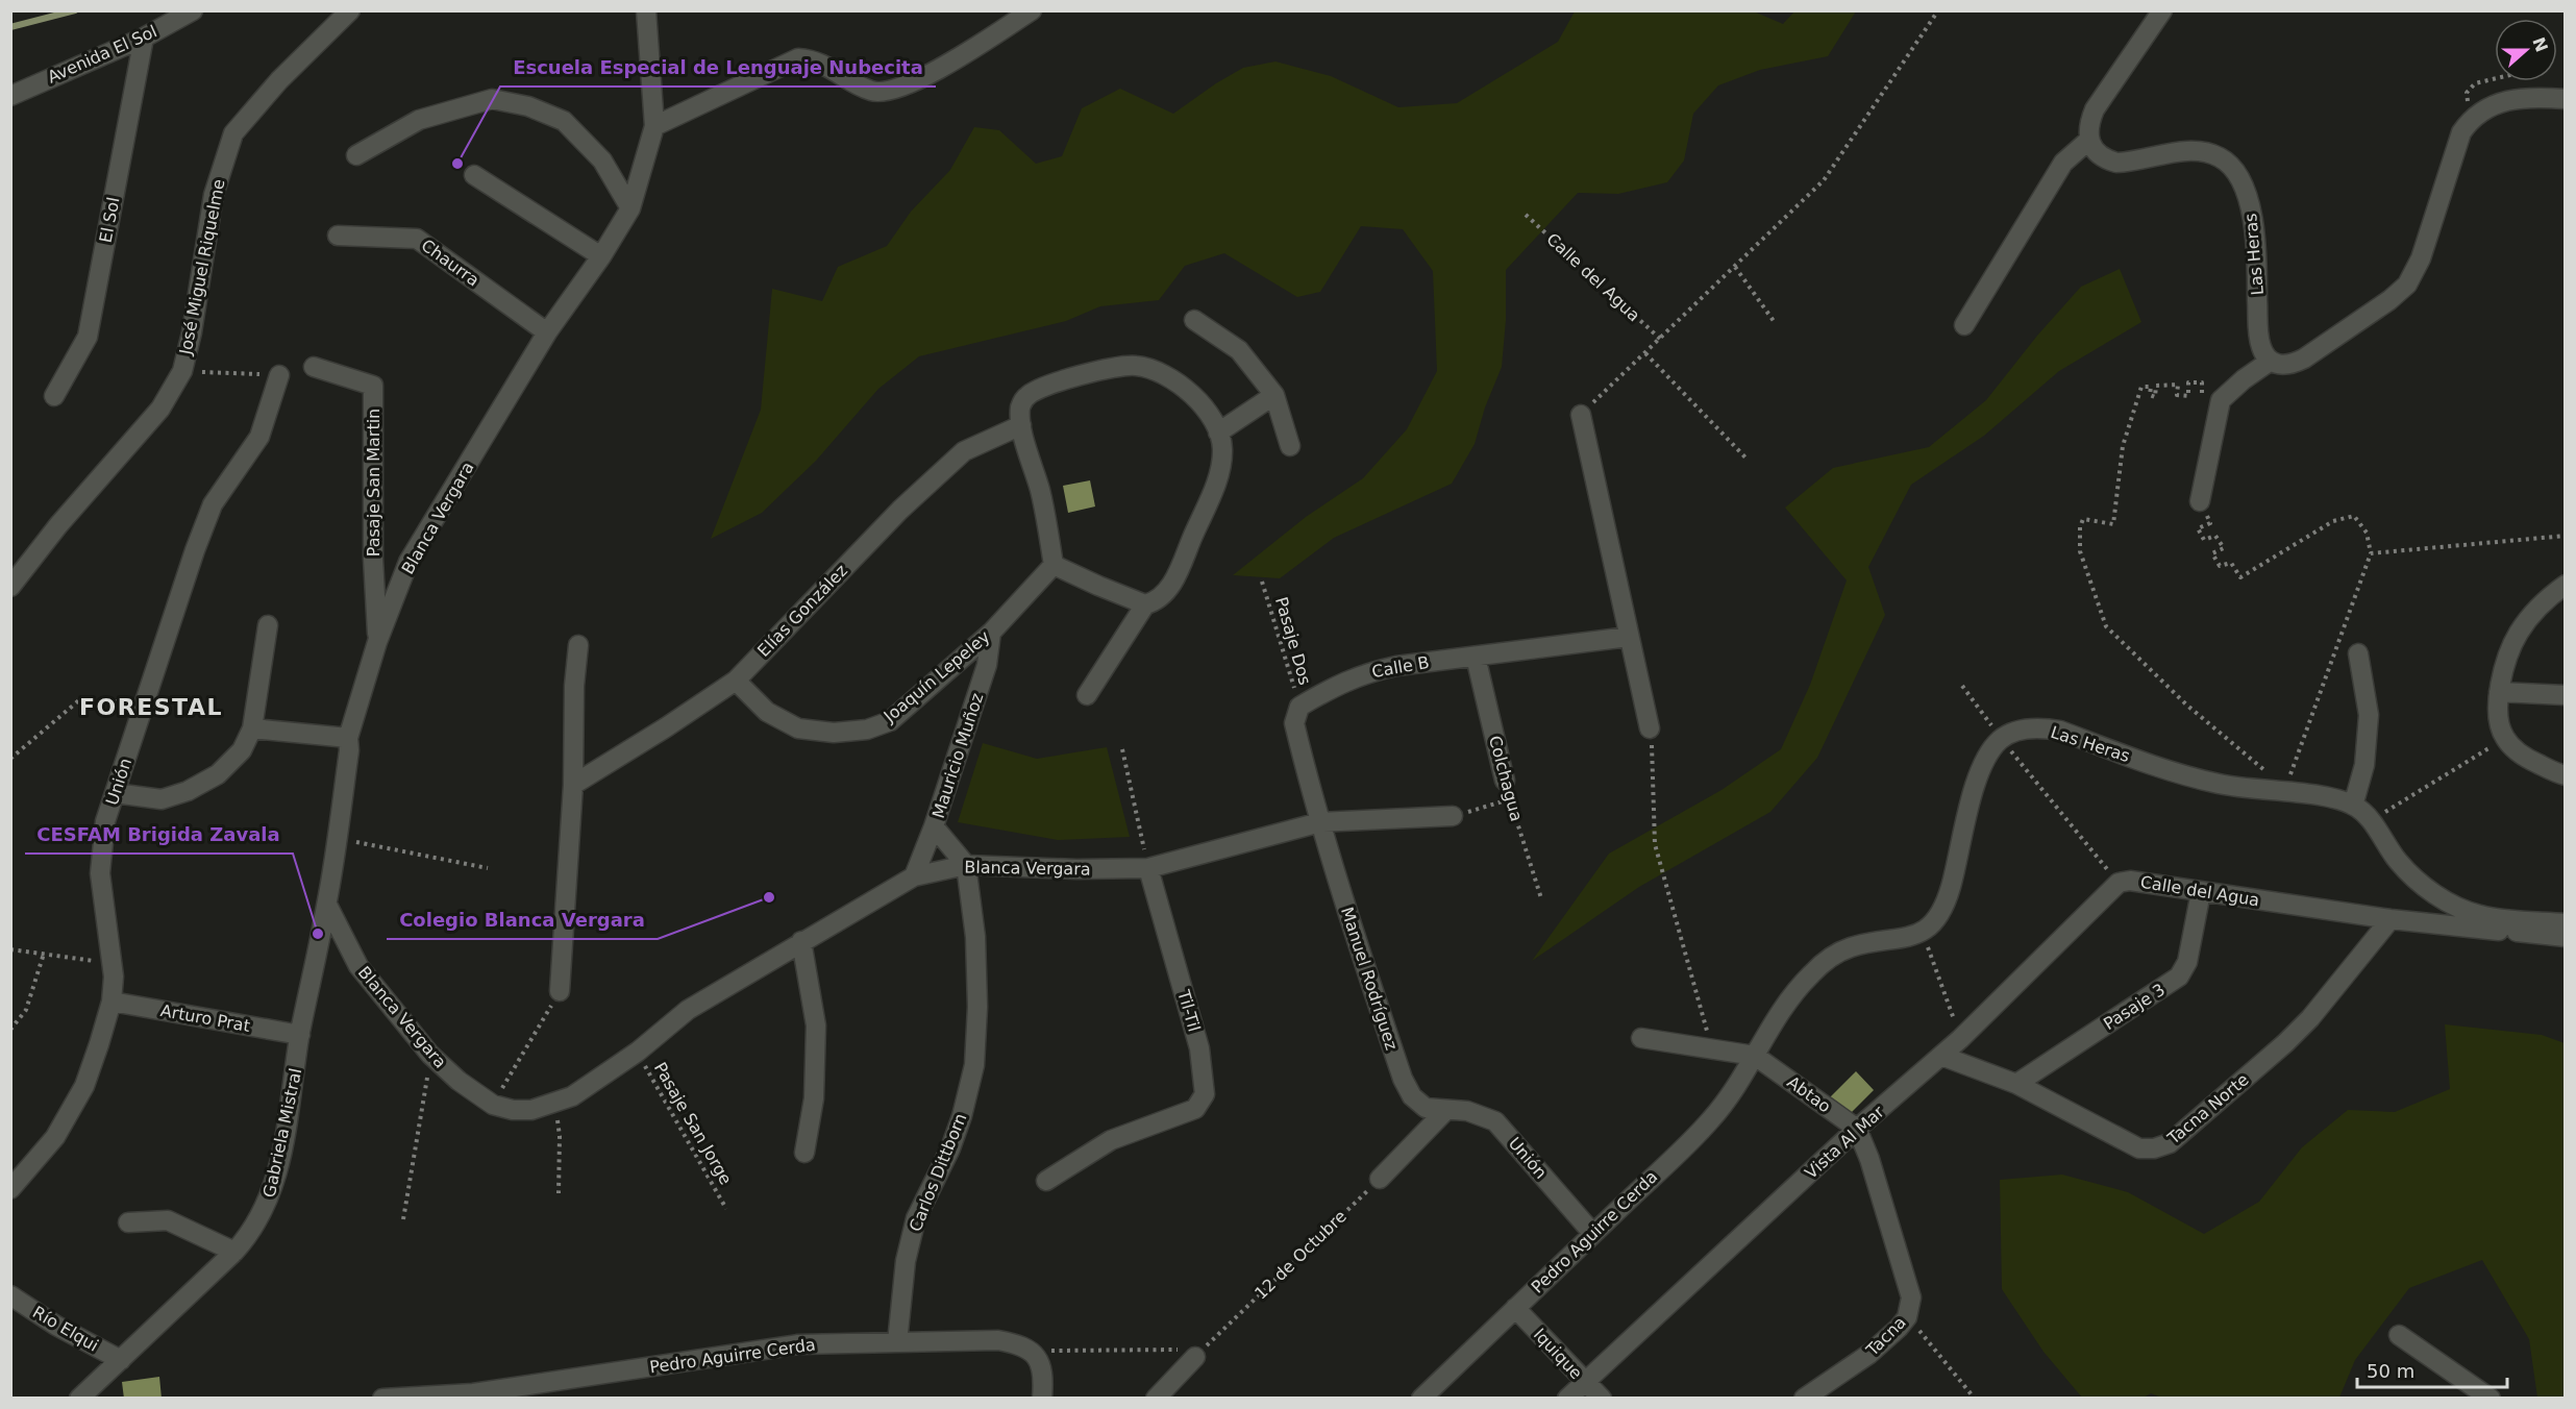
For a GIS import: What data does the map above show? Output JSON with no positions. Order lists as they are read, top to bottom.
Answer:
{
  "streets": {
    "street": [
      "Avenida El Sol",
      "El Sol",
      "Las Heras",
      "Chaurra",
      "José Miguel Riquelme",
      "Calle del Agua",
      "Pasaje San Martin",
      "Blanca Vergara",
      "Elías González",
      "Calle B",
      "Joaquín Lepeley",
      "Mauricio Muñoz",
      "Colchagua",
      "Unión",
      "Manuel Rodríguez",
      "Pasaje 3",
      "Til-Til",
      "Arturo Prat",
      "Abtao",
      "Tacna Norte",
      "Gabriela Mistral",
      "Vista Al Mar",
      "Carlos Dittborn",
      "Pedro Aguirre Cerda",
      "Río Elqui",
      "Tacna",
      "Iquique"
    ],
    "path": ["Pasaje Dos", "Pasaje San Jorge", "12 de Octubre"]
  },
  "crossings": [
    ["Avenida El Sol", "El Sol"],
    ["Las Heras", "Calle del Agua"],
    ["Chaurra", "Blanca Vergara"],
    ["Calle del Agua", "Pasaje 3"],
    ["Calle del Agua", "Tacna Norte"],
    ["Calle del Agua", "Vista Al Mar"],
    ["Pasaje San Martin", "Blanca Vergara"],
    ["Blanca Vergara", "Mauricio Muñoz"],
    ["Blanca Vergara", "Manuel Rodríguez"],
    ["Blanca Vergara", "Til-Til"],
    ["Blanca Vergara", "Pasaje San Jorge"],
    ["Blanca Vergara", "Gabriela Mistral"],
    ["Blanca Vergara", "Carlos Dittborn"],
    ["Elías González", "Joaquín Lepeley"],
    ["Pasaje Dos", "Calle B"],
    ["Calle B", "Colchagua"],
    ["Joaquín Lepeley", "Mauricio Muñoz"],
    ["Unión", "Manuel Rodríguez"],
    ["Unión", "Arturo Prat"],
    ["Unión", "Pedro Aguirre Cerda"],
    ["Pasaje 3", "Tacna Norte"],
    ["Arturo Prat", "Gabriela Mistral"],
    ["Abtao", "Vista Al Mar"],
    ["Abtao", "Pedro Aguirre Cerda"],
    ["Abtao", "Tacna"],
    ["Tacna Norte", "Vista Al Mar"],
    ["Gabriela Mistral", "Río Elqui"],
    ["Vista Al Mar", "Tacna"],
    ["Vista Al Mar", "Iquique"],
    ["Carlos Dittborn", "Pedro Aguirre Cerda"],
    ["Pedro Aguirre Cerda", "Iquique"]
  ],
  "districts": ["FORESTAL"],
  "places": ["Escuela Especial de Lenguaje Nubecita", "Colegio Blanca Vergara", "CESFAM Brigida Zavala"],
  "scale_bar": "50 m",
  "north": "right"
}
